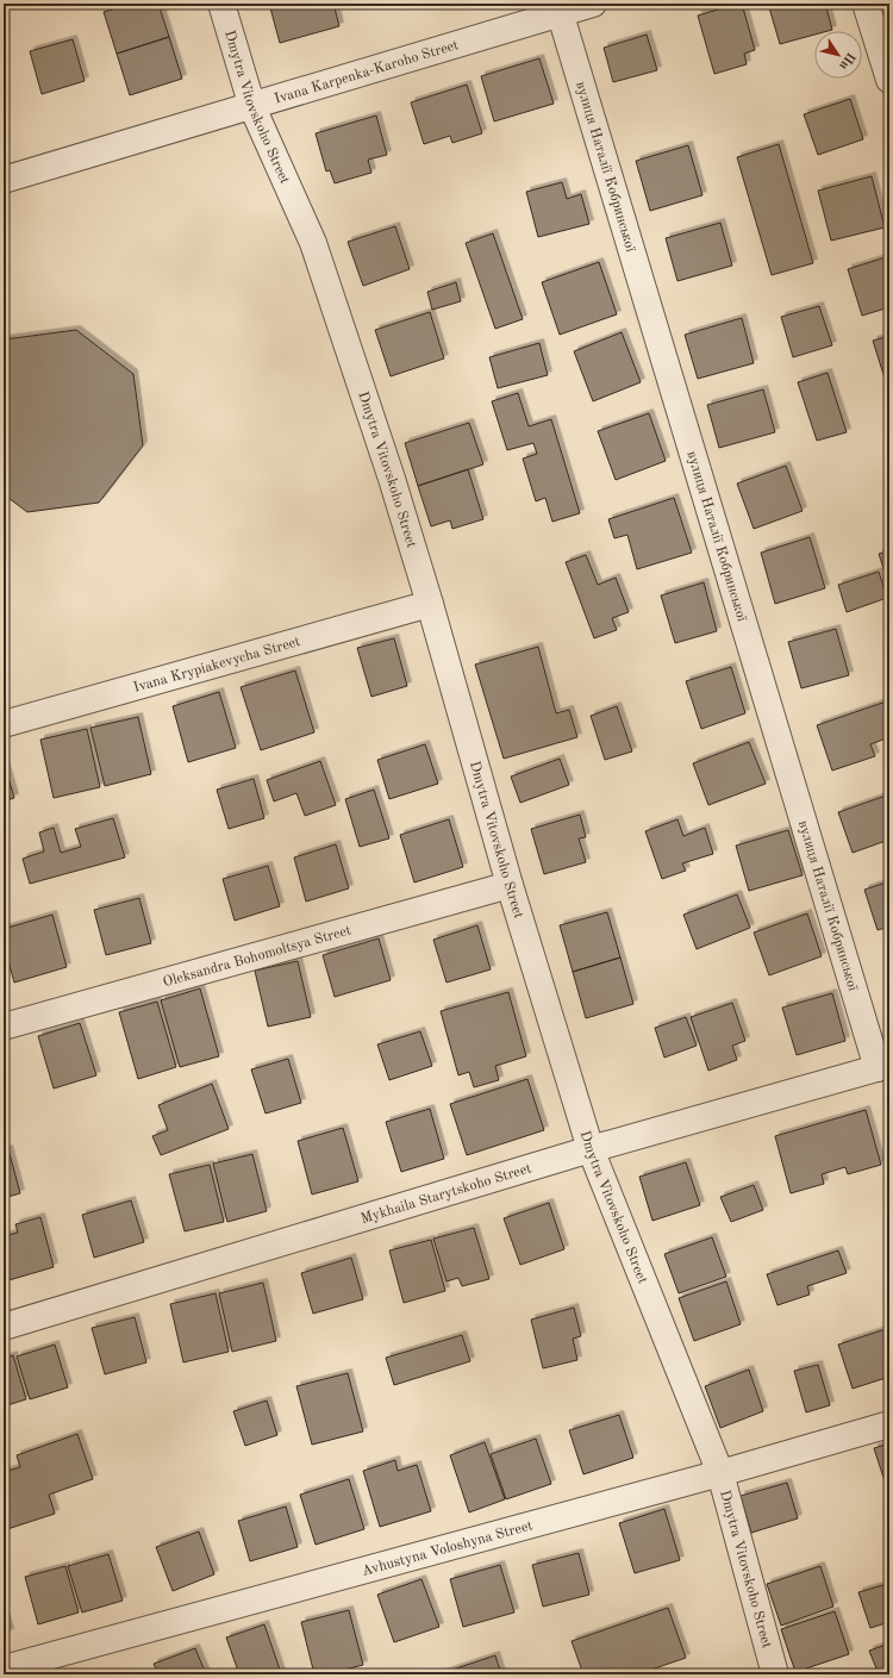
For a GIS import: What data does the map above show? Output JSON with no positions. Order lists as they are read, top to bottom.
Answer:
{
  "streets": {
    "street": [
      "Ivana Karpenka-Karoho Street",
      "Dmytra Vitovskoho Street",
      "вулиця Наталії Кобринської",
      "Ivana Krypiakevycha Street",
      "Oleksandra Bohomoltsya Street",
      "Mykhaila Starytskoho Street",
      "Avhustyna Voloshyna Street"
    ]
  },
  "crossings": [
    ["Ivana Karpenka-Karoho Street", "Dmytra Vitovskoho Street"],
    ["Ivana Karpenka-Karoho Street", "вулиця Наталії Кобринської"],
    ["Dmytra Vitovskoho Street", "Ivana Krypiakevycha Street"],
    ["Dmytra Vitovskoho Street", "Oleksandra Bohomoltsya Street"],
    ["Dmytra Vitovskoho Street", "Mykhaila Starytskoho Street"],
    ["Dmytra Vitovskoho Street", "Avhustyna Voloshyna Street"],
    ["вулиця Наталії Кобринської", "Mykhaila Starytskoho Street"]
  ],
  "north": "bottom right"
}
